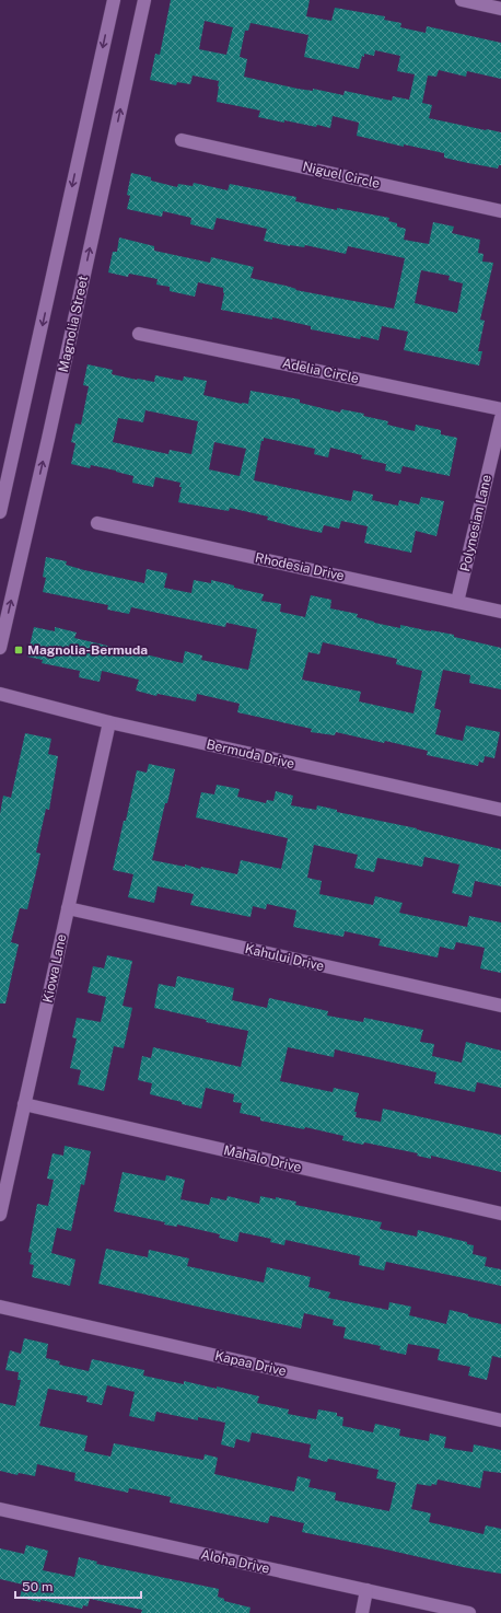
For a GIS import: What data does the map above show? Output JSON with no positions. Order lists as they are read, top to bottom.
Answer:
{
  "streets": {
    "street": [
      "Niguel Circle",
      "Magnolia Street",
      "Adelia Circle",
      "Polynesian Lane",
      "Rhodesia Drive",
      "Bermuda Drive",
      "Kahului Drive",
      "Kiowa Lane",
      "Mahalo Drive",
      "Kapaa Drive",
      "Aloha Drive"
    ]
  },
  "crossings": [
    ["Polynesian Lane", "Rhodesia Drive"],
    ["Bermuda Drive", "Kiowa Lane"],
    ["Kahului Drive", "Kiowa Lane"],
    ["Kiowa Lane", "Mahalo Drive"]
  ],
  "places": {
    "transit": ["Magnolia-Bermuda"]
  },
  "scale_bar": "50 m"
}
